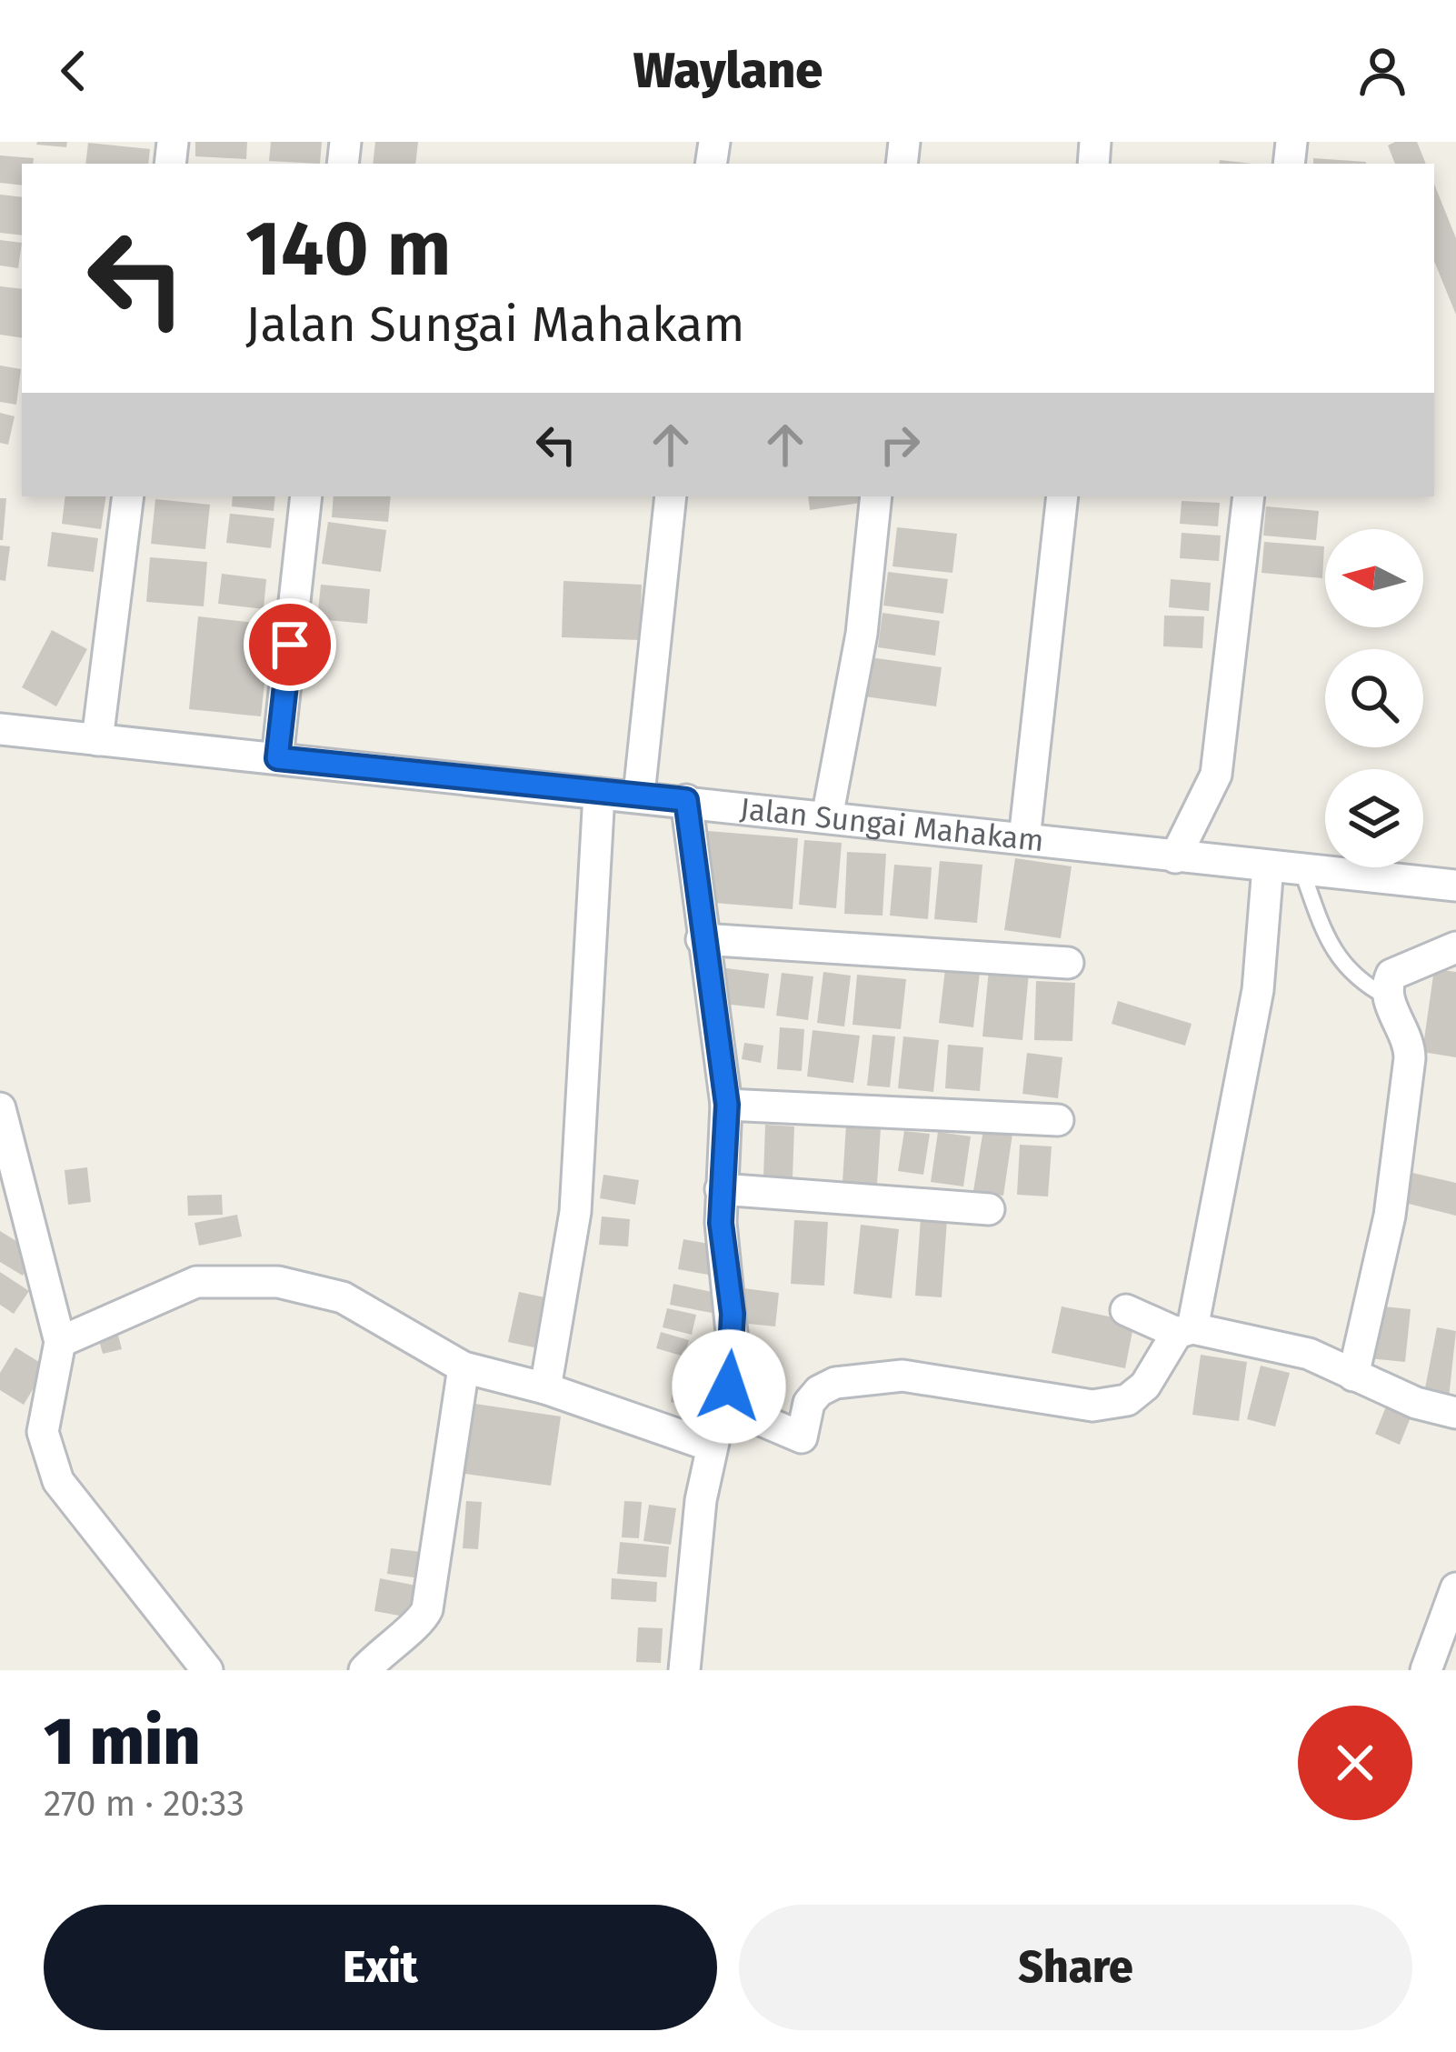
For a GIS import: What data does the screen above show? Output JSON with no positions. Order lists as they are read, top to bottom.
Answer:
{
  "streets": {
    "street": ["Jalan Sungai Mahakam"]
  },
  "north": "left",
  "page": {
    "header": "Waylane",
    "turn": ["140 m", "Jalan Sungai Mahakam"],
    "heading": ["1 min", "270 m · 20:33"],
    "buttons": ["Exit", "Share"]
  }
}
